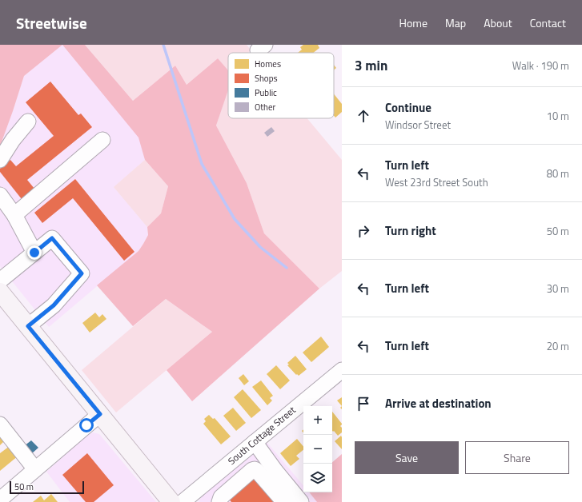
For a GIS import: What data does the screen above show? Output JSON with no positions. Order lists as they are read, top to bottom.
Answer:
{
  "streets": {
    "street": ["South Cottage Street"]
  },
  "legend": [
    "Homes",
    "Shops",
    "Public",
    "Other"
  ],
  "scale_bar": "50 m",
  "page": {
    "header": "Streetwise",
    "nav": [
      "Home",
      "Map",
      "About",
      "Contact"
    ],
    "heading": ["3 min", "Walk · 190 m"],
    "list": [
      ["Continue", "Windsor Street", "10 m"],
      ["Turn left", "West 23rd Street South", "80 m"],
      ["Turn right", "50 m"],
      ["Turn left", "30 m"],
      ["Turn left", "20 m"],
      "Arrive at destination"
    ],
    "map_buttons": ["+", "−"],
    "buttons": ["Save", "Share"],
    "scale": "50 m"
  }
}
